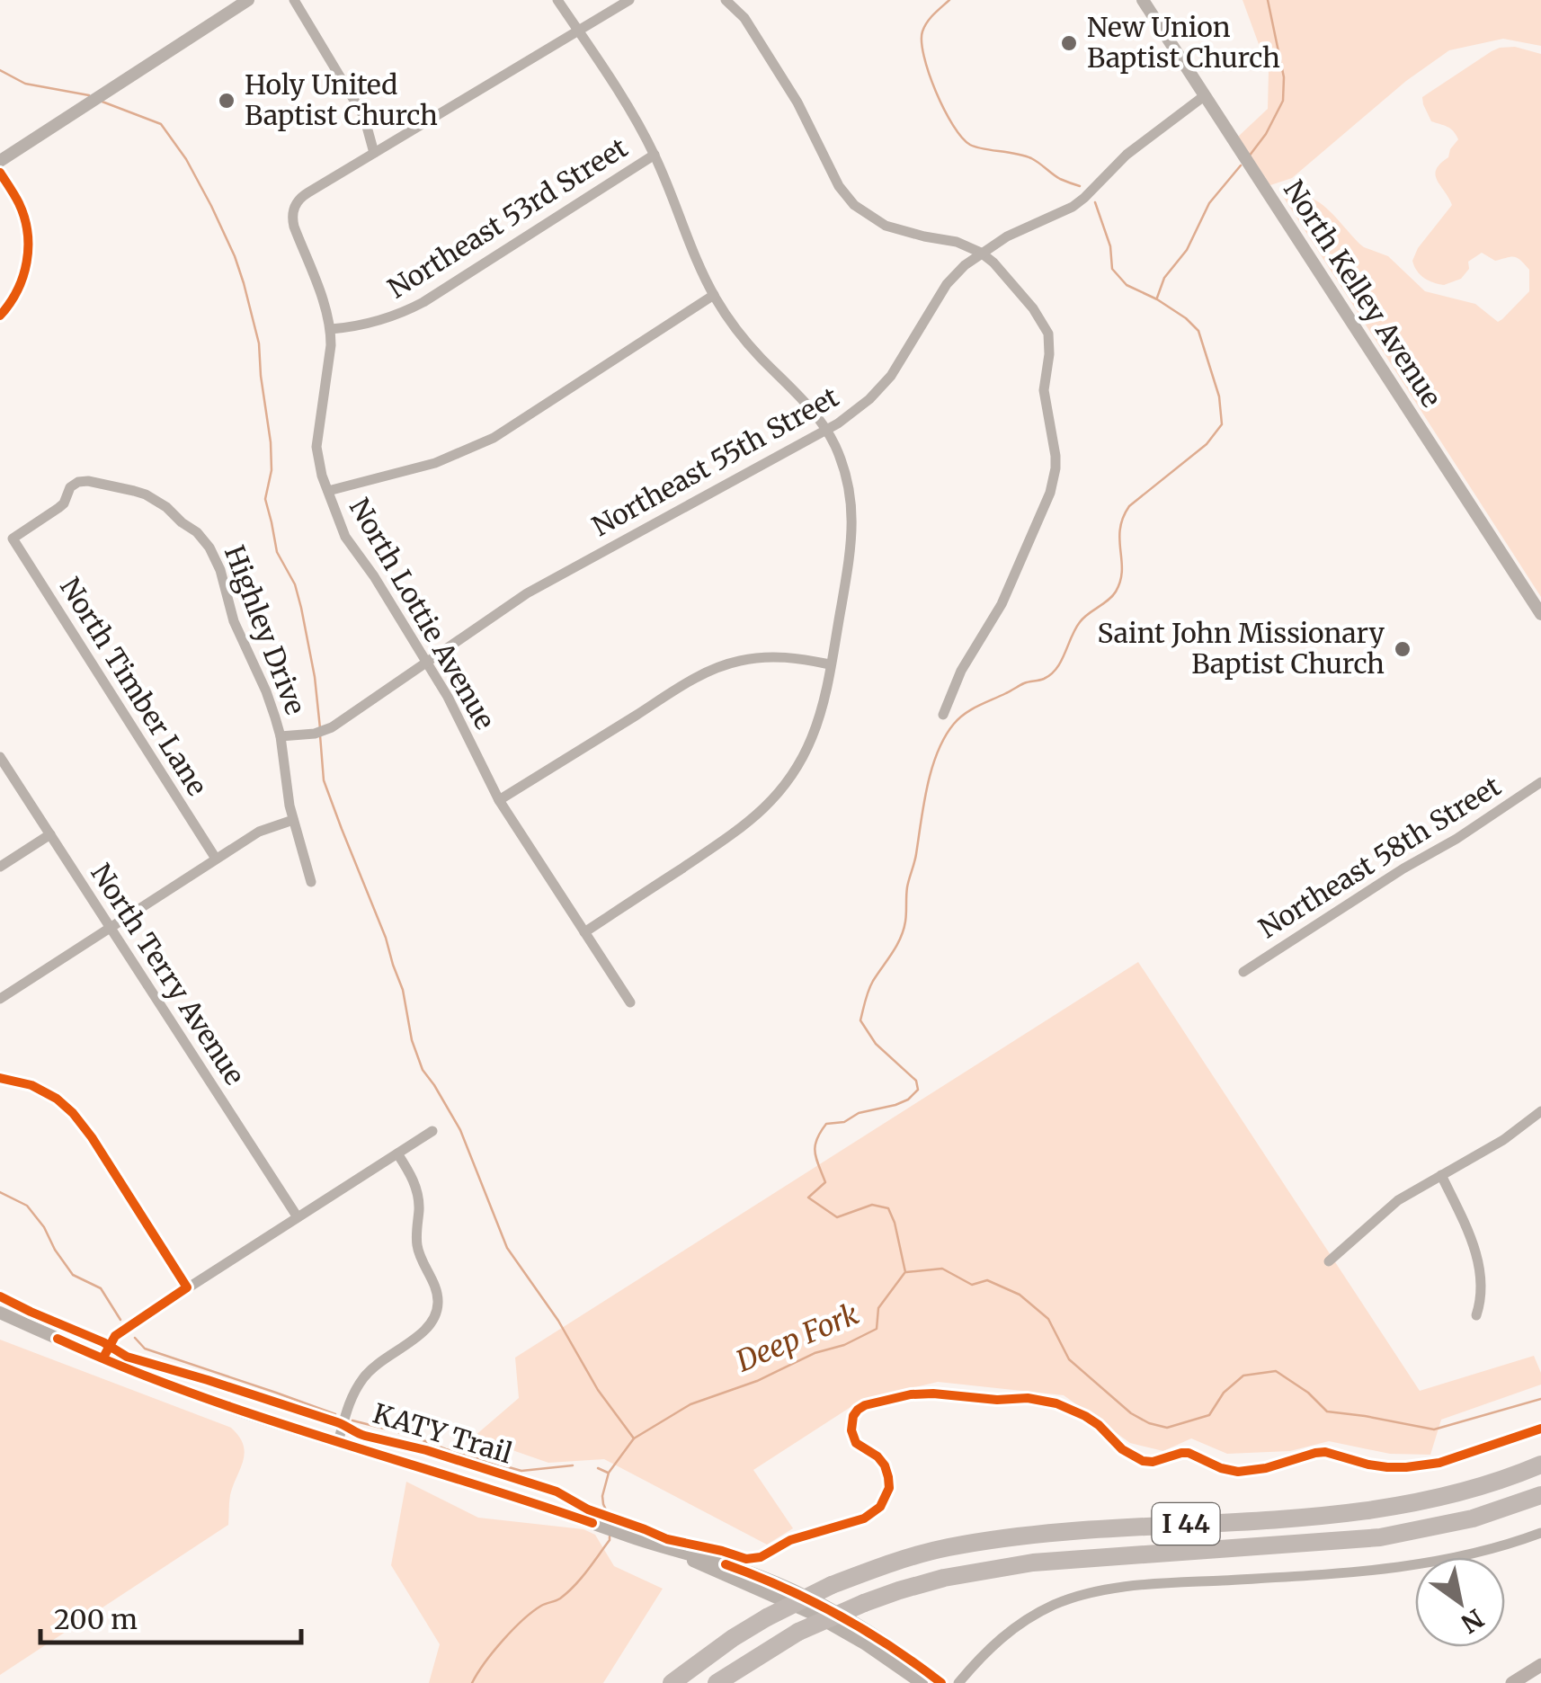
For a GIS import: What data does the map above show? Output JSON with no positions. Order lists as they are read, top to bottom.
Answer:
{
  "streets": {
    "highway": ["I 44"],
    "street": [
      "Northeast 53rd Street",
      "North Kelley Avenue",
      "Northeast 55th Street",
      "North Lottie Avenue",
      "Highley Drive",
      "North Timber Lane",
      "Northeast 58th Street",
      "North Terry Avenue"
    ],
    "cycle path": ["KATY Trail"]
  },
  "crossings": [
    ["Northeast 53rd Street", "North Lottie Avenue"],
    ["North Kelley Avenue", "Northeast 55th Street"],
    ["Northeast 55th Street", "North Lottie Avenue"],
    ["Northeast 55th Street", "Highley Drive"],
    ["Highley Drive", "North Timber Lane"]
  ],
  "water": ["Deep Fork"],
  "places": ["New Union Baptist Church", "Holy United Baptist Church", "Saint John Missionary Baptist Church"],
  "scale_bar": "200 m",
  "north": "bottom right"
}
